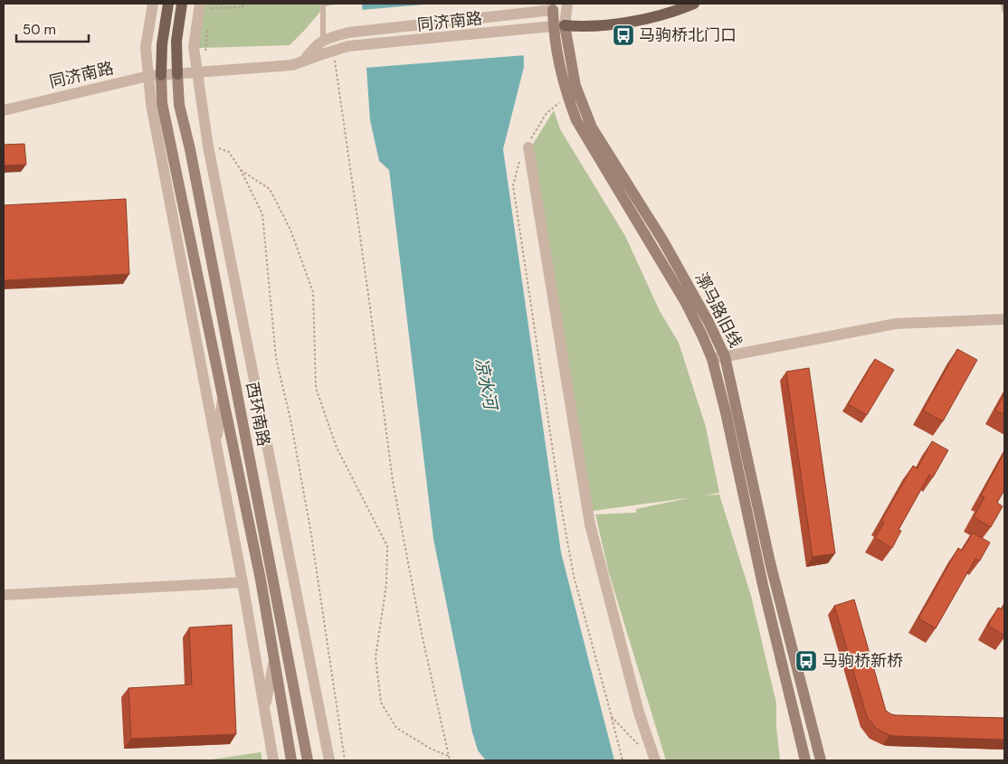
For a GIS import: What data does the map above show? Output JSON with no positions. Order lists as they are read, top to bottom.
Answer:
{
  "streets": {
    "main road": ["漷马路旧线", "西环南路"],
    "street": ["同济南路"]
  },
  "crossings": [
    ["同济南路", "漷马路旧线"],
    ["同济南路", "西环南路"]
  ],
  "water": ["凉水河"],
  "places": {
    "bus stop": ["马驹桥北门口", "马驹桥新桥"]
  },
  "scale_bar": "50 m"
}
